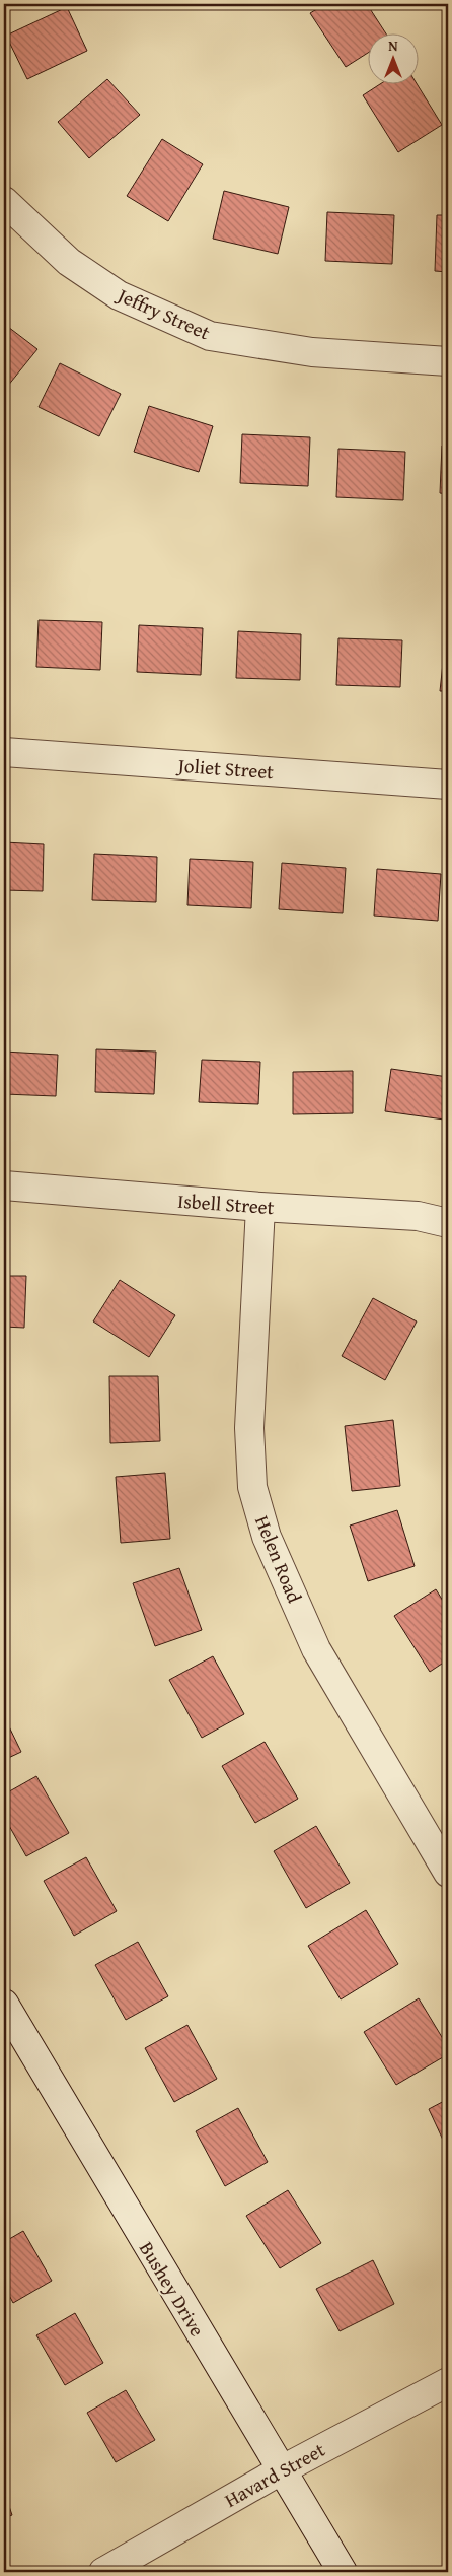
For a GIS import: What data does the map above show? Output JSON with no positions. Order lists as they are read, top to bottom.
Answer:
{
  "streets": {
    "street": [
      "Jeffry Street",
      "Joliet Street",
      "Isbell Street",
      "Helen Road",
      "Bushey Drive",
      "Havard Street"
    ]
  },
  "crossings": [
    ["Isbell Street", "Helen Road"],
    ["Bushey Drive", "Havard Street"]
  ],
  "north": "top"
}
